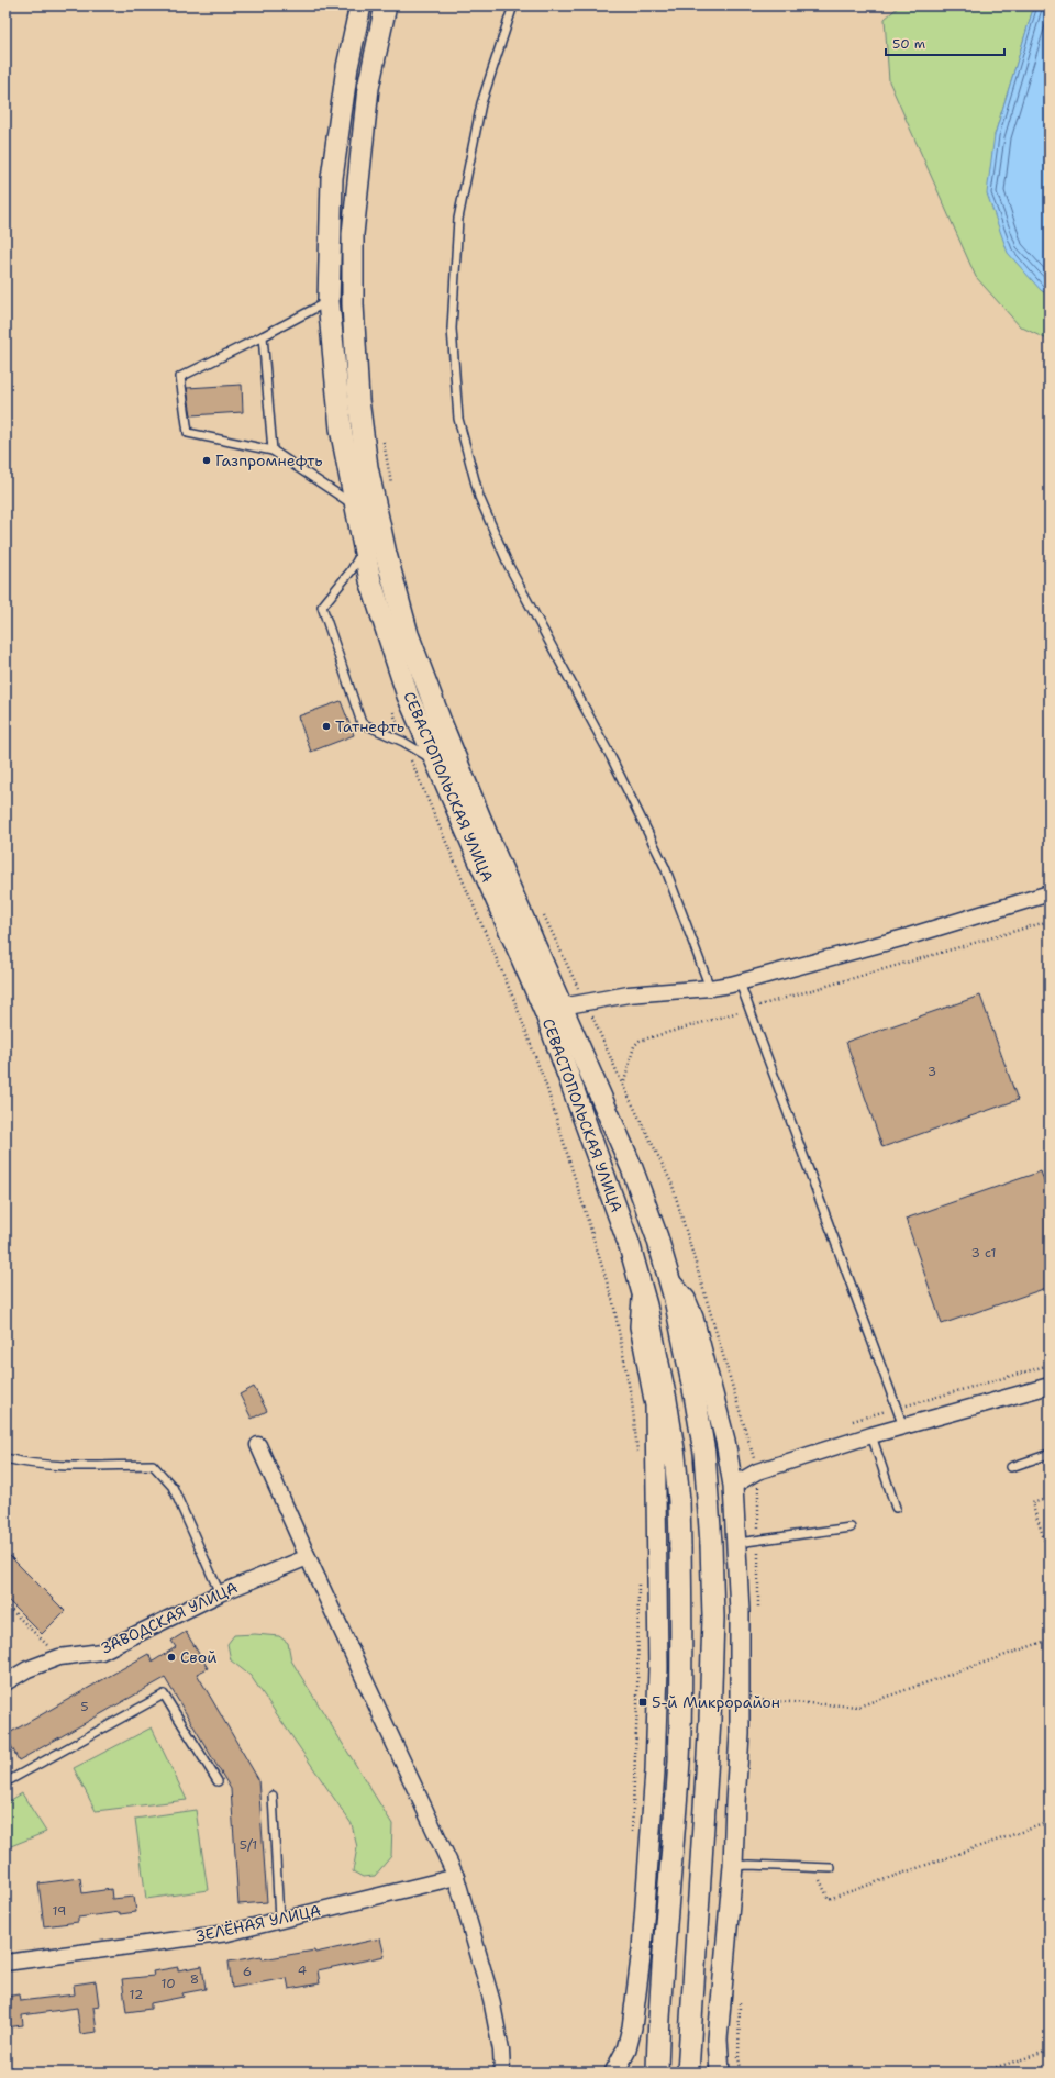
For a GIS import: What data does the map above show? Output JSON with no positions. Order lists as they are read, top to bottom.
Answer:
{
  "streets": {
    "main road": ["СЕВАСТОПОЛЬСКАЯ УЛИЦА"],
    "street": ["ЗАВОДСКАЯ УЛИЦА", "ЗЕЛЁНАЯ УЛИЦА"]
  },
  "places": {
    "other": ["Газпромнефть", "Татнефть", "Свой"],
    "transit": ["5-й Микрорайон"]
  },
  "house_numbers": [
    "3",
    "3 с1",
    "5",
    "5/1",
    "19",
    "4",
    "6",
    "8",
    "10",
    "12"
  ],
  "scale_bar": "50 m"
}
